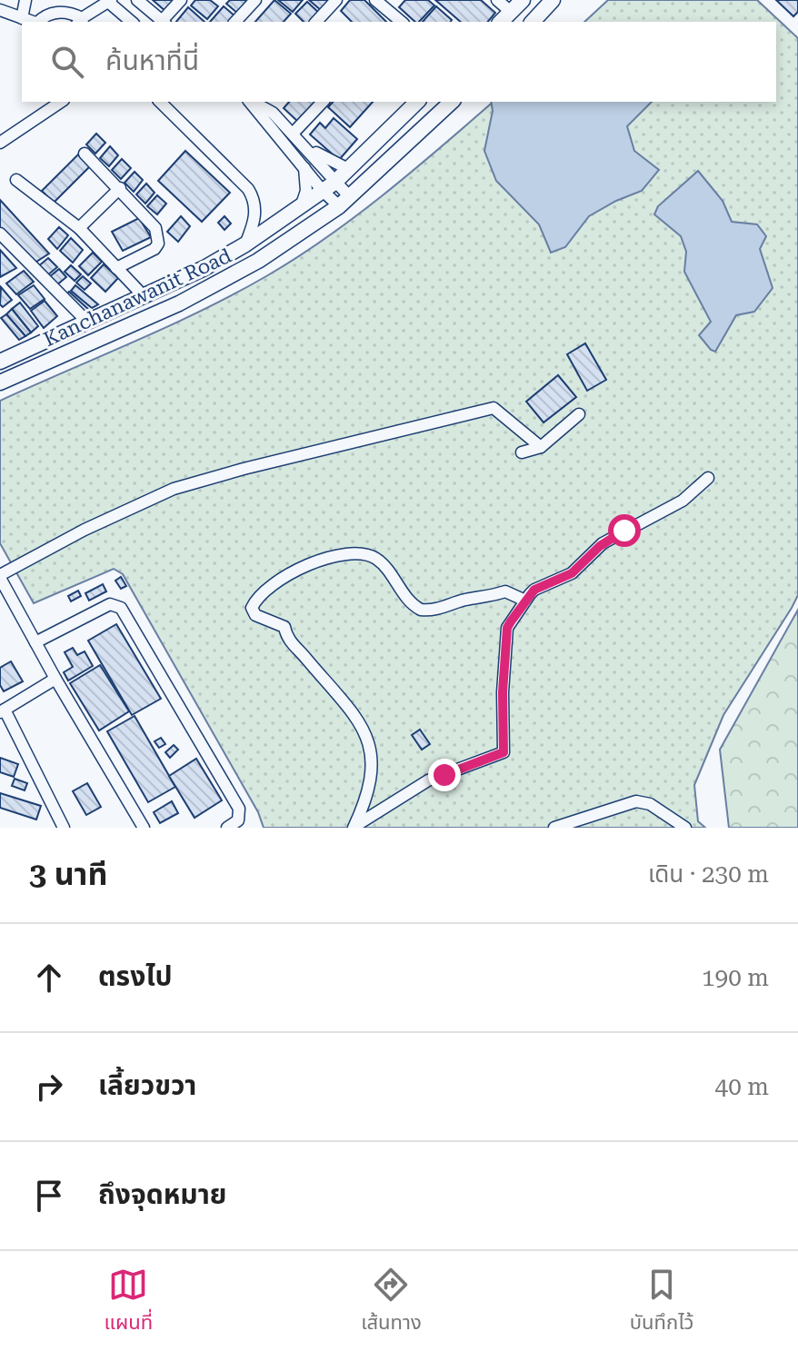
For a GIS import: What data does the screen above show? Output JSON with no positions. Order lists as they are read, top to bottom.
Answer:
{
  "streets": {
    "main road": ["Kanchanawanit Road"]
  },
  "page": {
    "search": "ค้นหาที่นี่",
    "heading": ["3 นาที", "เดิน · 230 m"],
    "list": [
      ["ตรงไป", "190 m"],
      ["เลี้ยวขวา", "40 m"],
      "ถึงจุดหมาย"
    ],
    "nav": ["แผนที่", "เส้นทาง", "บันทึกไว้"]
  }
}
